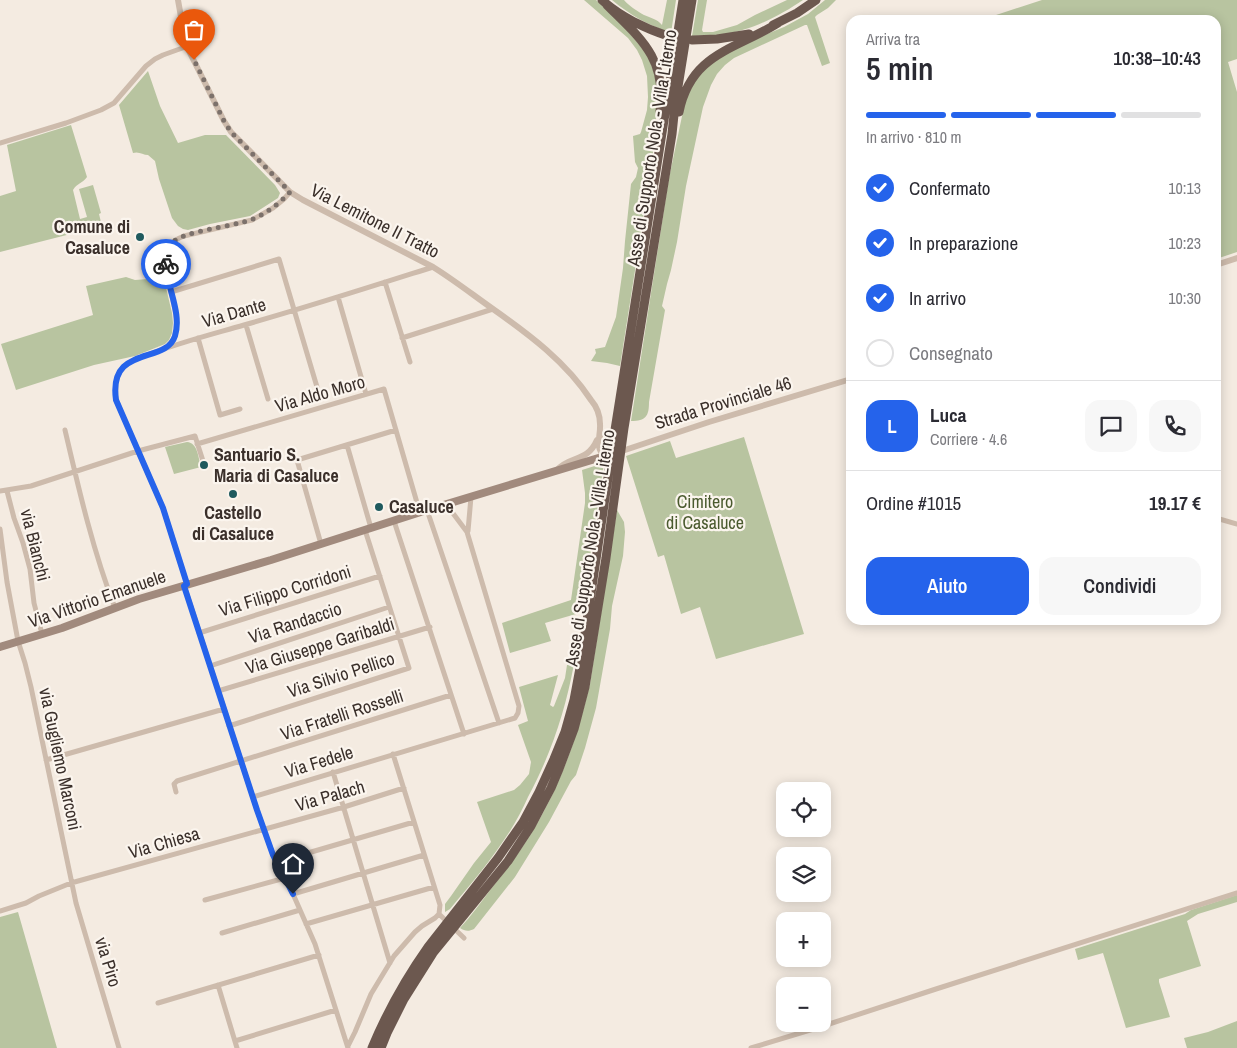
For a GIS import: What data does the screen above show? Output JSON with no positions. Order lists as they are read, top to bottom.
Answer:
{
  "streets": {
    "highway": ["Asse di Supporto Nola - Villa Literno"],
    "main road": ["Via Vittorio Emanuele"],
    "street": [
      "Via Lemitone II Tratto",
      "Via Dante",
      "Via Aldo Moro",
      "Strada Provinciale 46",
      "via Bianchi",
      "Via Filippo Corridoni",
      "Via Randaccio",
      "Via Giuseppe Garibaldi",
      "Via Silvio Pellico",
      "Via Fratelli Rosselli",
      "via Gugliemo Marconi",
      "Via Fedele",
      "Via Palach",
      "Via Chiesa",
      "via Piro"
    ]
  },
  "crossings": [
    ["Via Lemitone II Tratto", "Via Dante"],
    ["Via Lemitone II Tratto", "Strada Provinciale 46"],
    ["Via Lemitone II Tratto", "Via Vittorio Emanuele"],
    ["Via Dante", "Via Filippo Corridoni"],
    ["Via Dante", "Via Vittorio Emanuele"],
    ["Via Dante", "Via Randaccio"],
    ["Via Dante", "Via Giuseppe Garibaldi"],
    ["Via Dante", "Via Silvio Pellico"],
    ["Via Dante", "Via Fratelli Rosselli"],
    ["Via Dante", "Via Fedele"],
    ["Via Dante", "Via Palach"],
    ["Via Dante", "Via Chiesa"],
    ["Via Aldo Moro", "Via Vittorio Emanuele"],
    ["Via Aldo Moro", "Via Fedele"],
    ["Strada Provinciale 46", "Via Vittorio Emanuele"],
    ["via Bianchi", "Via Vittorio Emanuele"],
    ["Via Filippo Corridoni", "Via Silvio Pellico"],
    ["Via Vittorio Emanuele", "Via Silvio Pellico"],
    ["Via Vittorio Emanuele", "via Gugliemo Marconi"],
    ["Via Randaccio", "Via Silvio Pellico"],
    ["Via Giuseppe Garibaldi", "Via Silvio Pellico"],
    ["via Gugliemo Marconi", "Via Chiesa"],
    ["via Gugliemo Marconi", "via Piro"],
    ["Via Palach", "Via Chiesa"],
    ["Via Chiesa", "via Piro"]
  ],
  "parks": ["Cimitero di Casaluce"],
  "places": [
    "Comune di Casaluce",
    "Santuario S. Maria di Casaluce",
    "Castello di Casaluce",
    "Casaluce"
  ],
  "page": {
    "heading": ["5 min", "Arriva tra", "10:38–10:43"],
    "panel": [
      "Luca",
      "Corriere · 4.6",
      "Ordine #1015",
      "19.17 €"
    ],
    "bar": "In arrivo · 810 m",
    "list": [
      ["Confermato", "10:13"],
      ["In preparazione", "10:23"],
      ["In arrivo", "10:30"],
      "Consegnato"
    ],
    "round": "L",
    "buttons": ["Aiuto", "Condividi"],
    "map_buttons": ["+", "−"]
  }
}
